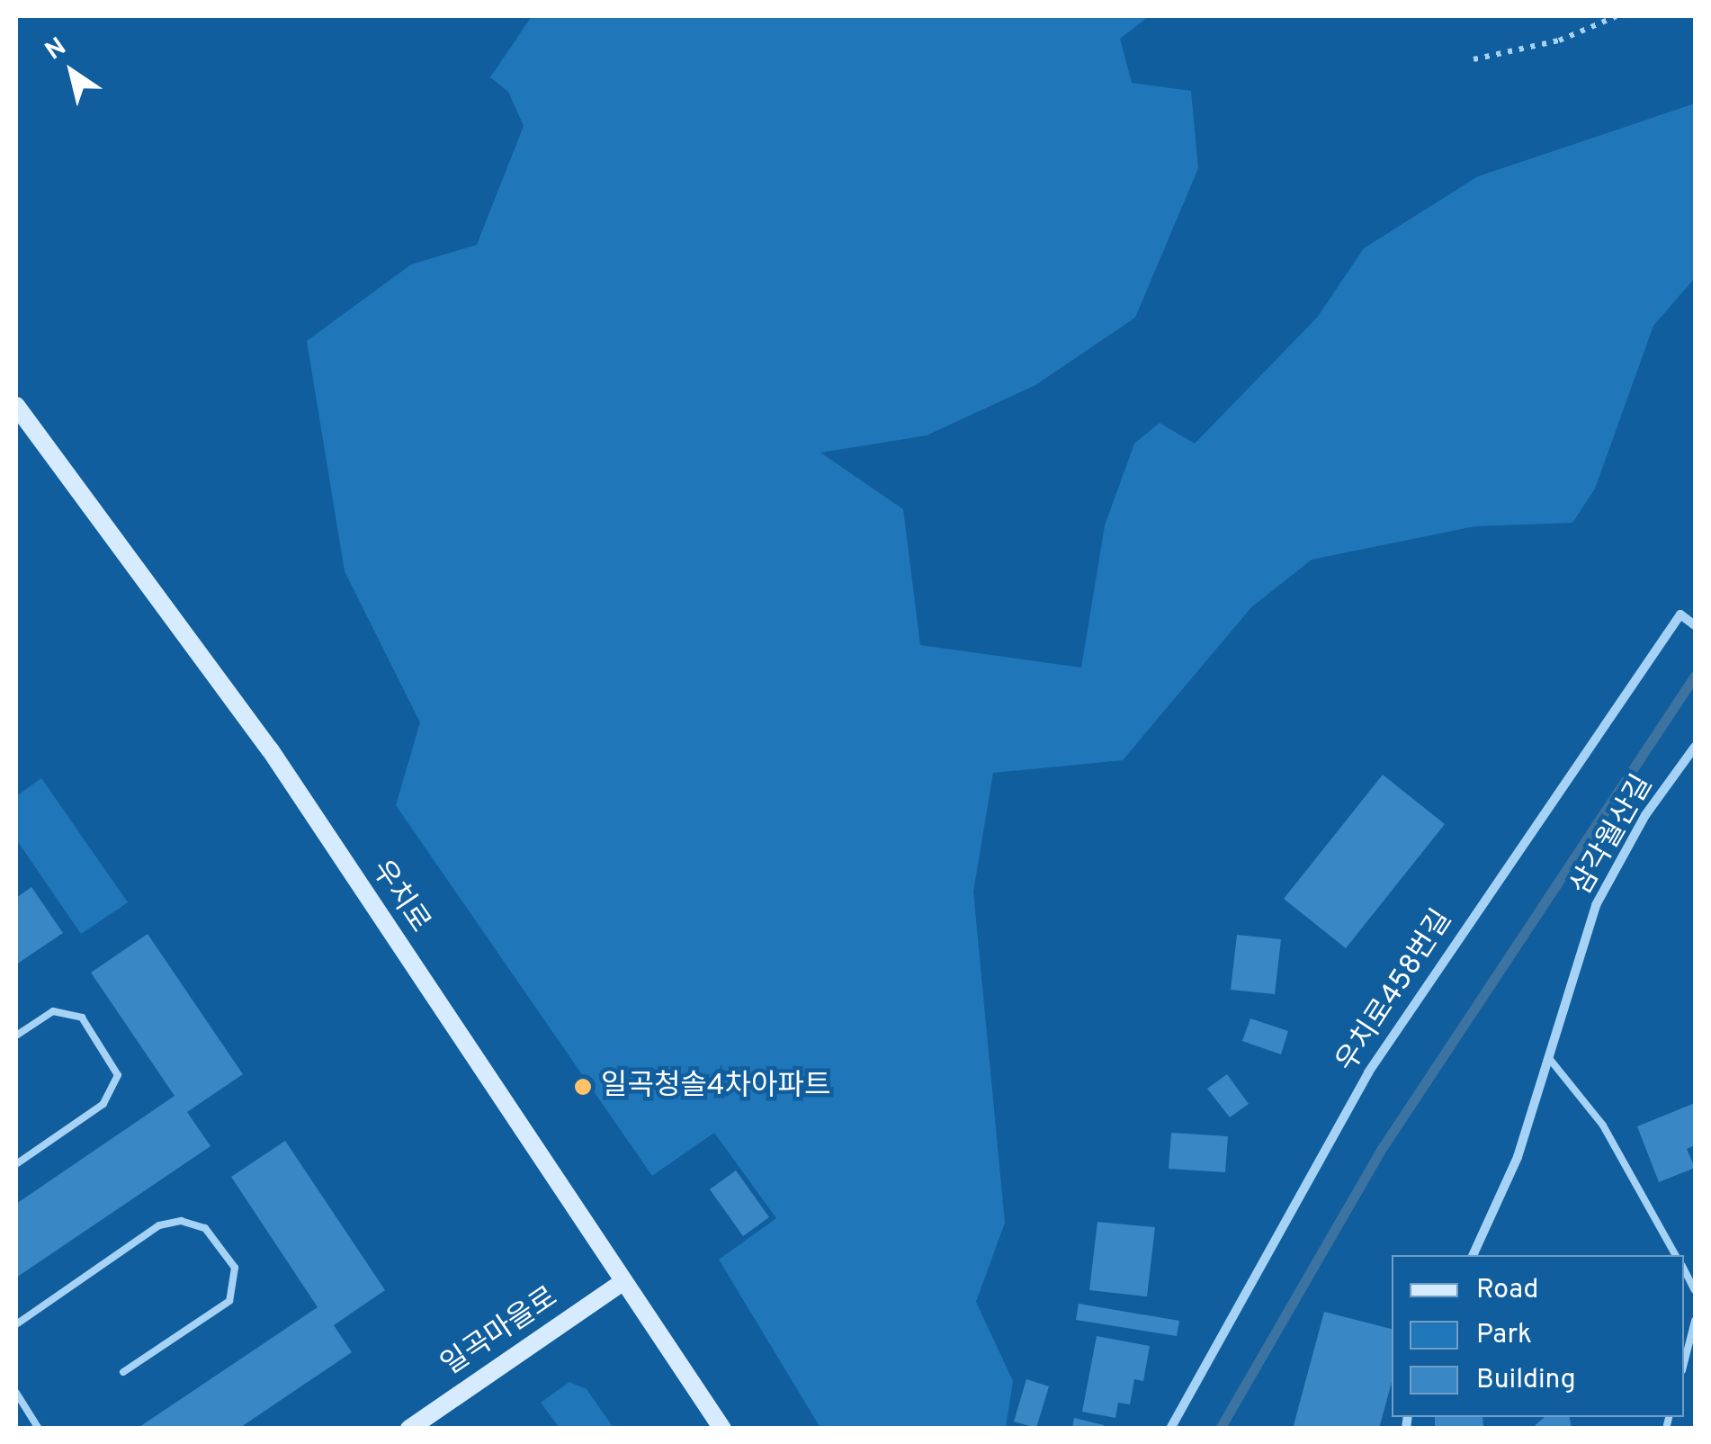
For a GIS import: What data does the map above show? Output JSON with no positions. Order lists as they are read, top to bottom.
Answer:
{
  "streets": {
    "main road": ["우치로", "일곡마을로"],
    "street": ["삼각월산길", "우치로458번길"]
  },
  "crossings": [
    ["우치로", "일곡마을로"]
  ],
  "places": ["일곡청솔4차아파트"],
  "legend": ["Road", "Park", "Building"],
  "north": "top left"
}
